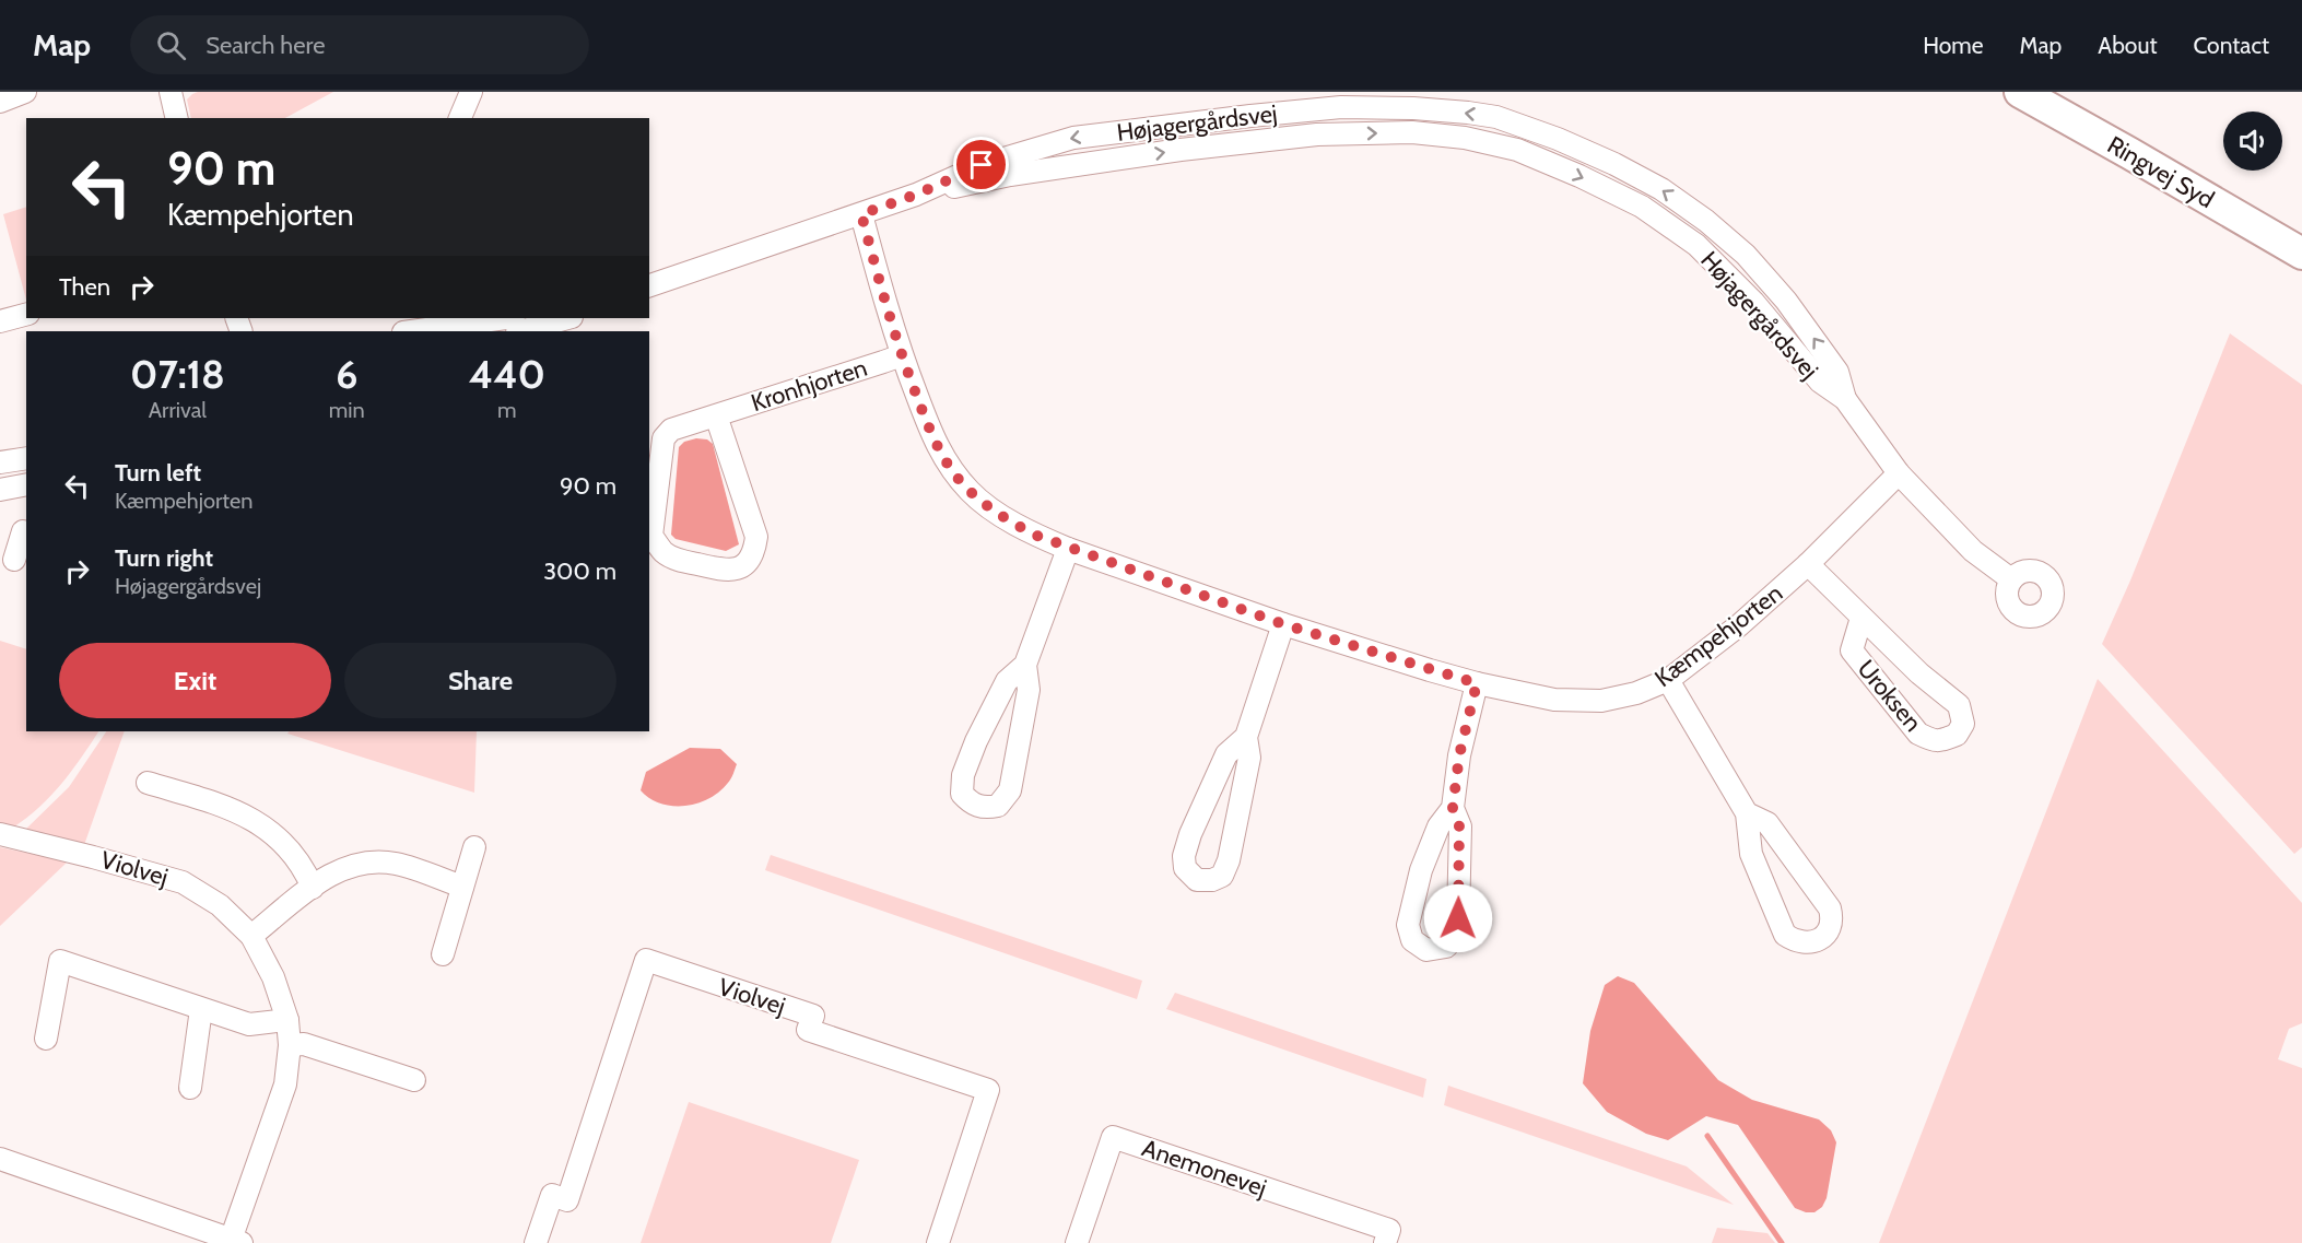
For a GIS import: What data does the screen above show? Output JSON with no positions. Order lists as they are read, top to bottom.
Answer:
{
  "streets": {
    "highway": ["Ringvej Syd"],
    "street": [
      "Højagergårdsvej",
      "Kronhjorten",
      "Kæmpehjorten",
      "Uroksen",
      "Violvej",
      "Anemonevej"
    ]
  },
  "crossings": [
    ["Højagergårdsvej", "Kæmpehjorten"],
    ["Kronhjorten", "Kæmpehjorten"],
    ["Kæmpehjorten", "Uroksen"]
  ],
  "page": {
    "header": "Map",
    "search": "Search here",
    "nav": [
      "Home",
      "Map",
      "About",
      "Contact"
    ],
    "turn": ["90 m", "Kæmpehjorten"],
    "then": "Then",
    "eta": [
      "07:18",
      "Arrival",
      "6",
      "min",
      "440",
      "m"
    ],
    "list": [
      {
        "name": "Turn left",
        "note": "Kæmpehjorten",
        "value": "90 m"
      },
      {
        "name": "Turn right",
        "note": "Højagergårdsvej",
        "value": "300 m"
      }
    ],
    "buttons": ["Exit", "Share"]
  }
}
